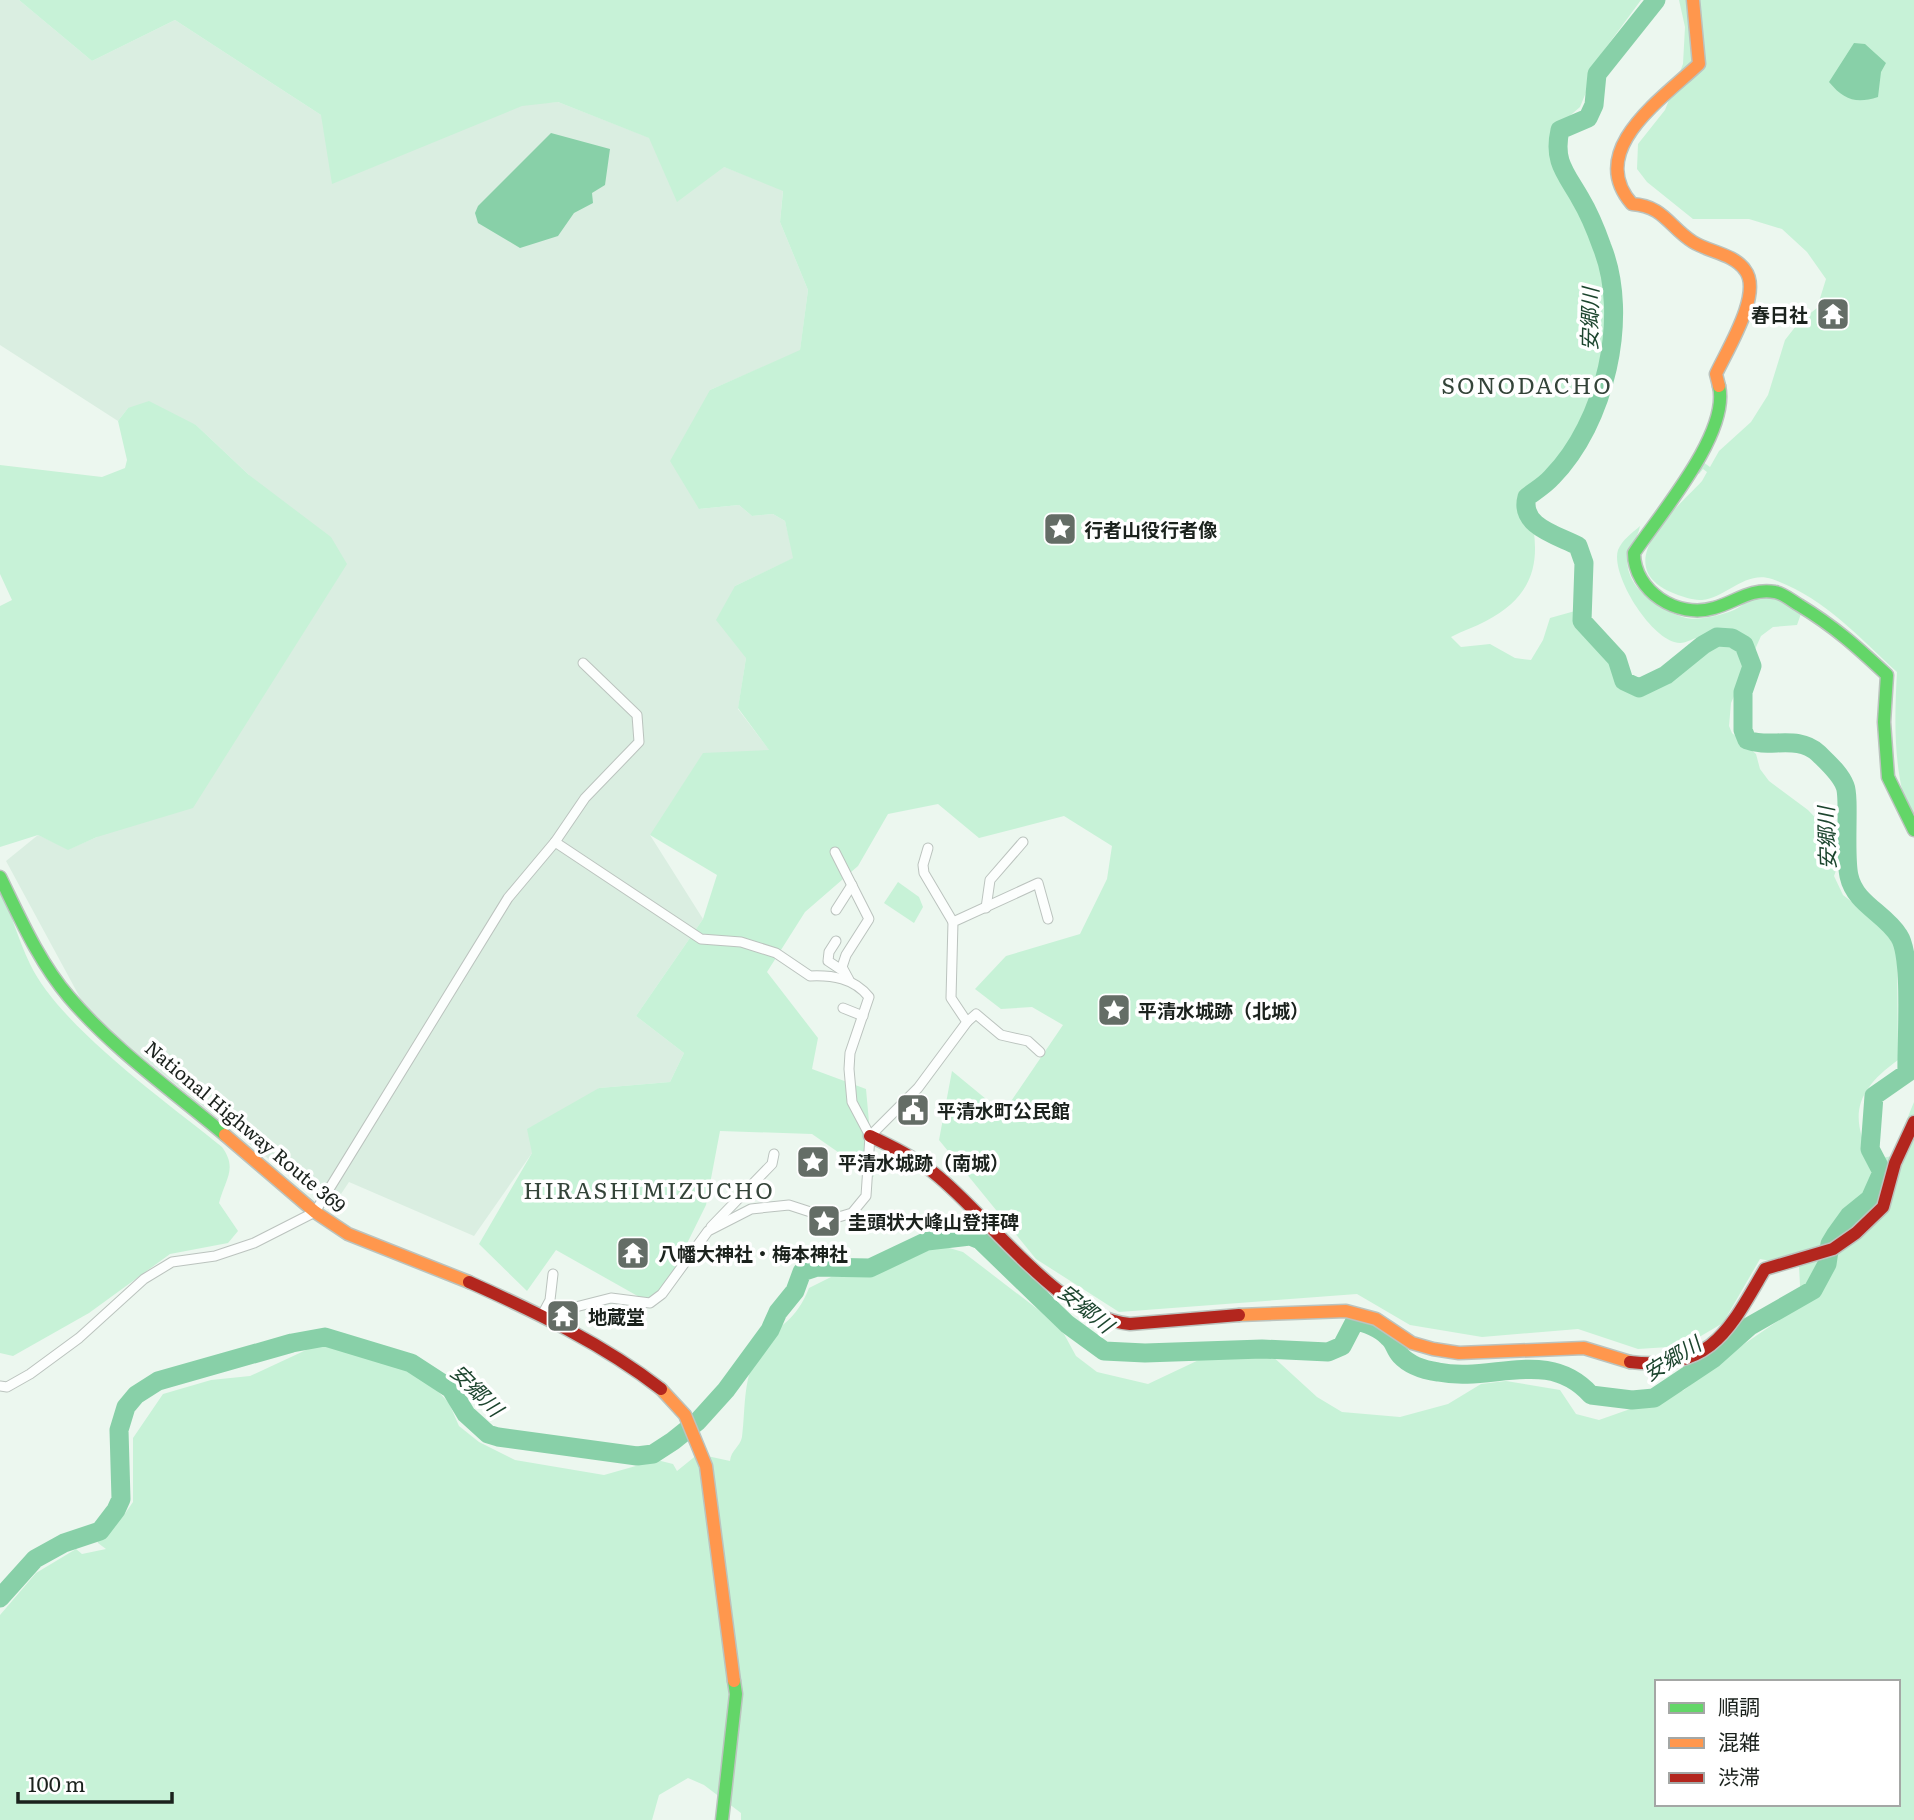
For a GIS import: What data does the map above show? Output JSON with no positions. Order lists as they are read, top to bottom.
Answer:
{
  "streets": {
    "main road": ["National Highway Route 369"]
  },
  "districts": ["SONODACHO", "HIRASHIMIZUCHO"],
  "water": ["安郷川"],
  "places": {
    "temple": ["春日社", "八幡大神社・梅本神社", "地蔵堂"],
    "place": [
      "行者山役行者像",
      "平清水城跡（北城）",
      "平清水城跡（南城）",
      "圭頭状大峰山登拝碑"
    ],
    "public building": ["平清水町公民館"]
  },
  "legend": ["順調", "混雑", "渋滞"],
  "scale_bar": "100 m"
}
